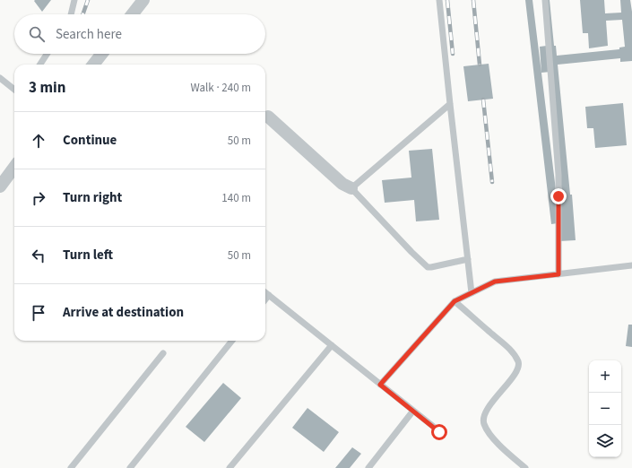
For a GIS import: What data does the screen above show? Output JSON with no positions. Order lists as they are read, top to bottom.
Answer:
{
  "page": {
    "search": "Search here",
    "heading": ["3 min", "Walk · 240 m"],
    "list": [
      ["Continue", "50 m"],
      ["Turn right", "140 m"],
      ["Turn left", "50 m"],
      "Arrive at destination"
    ],
    "map_buttons": ["+", "−"]
  }
}
